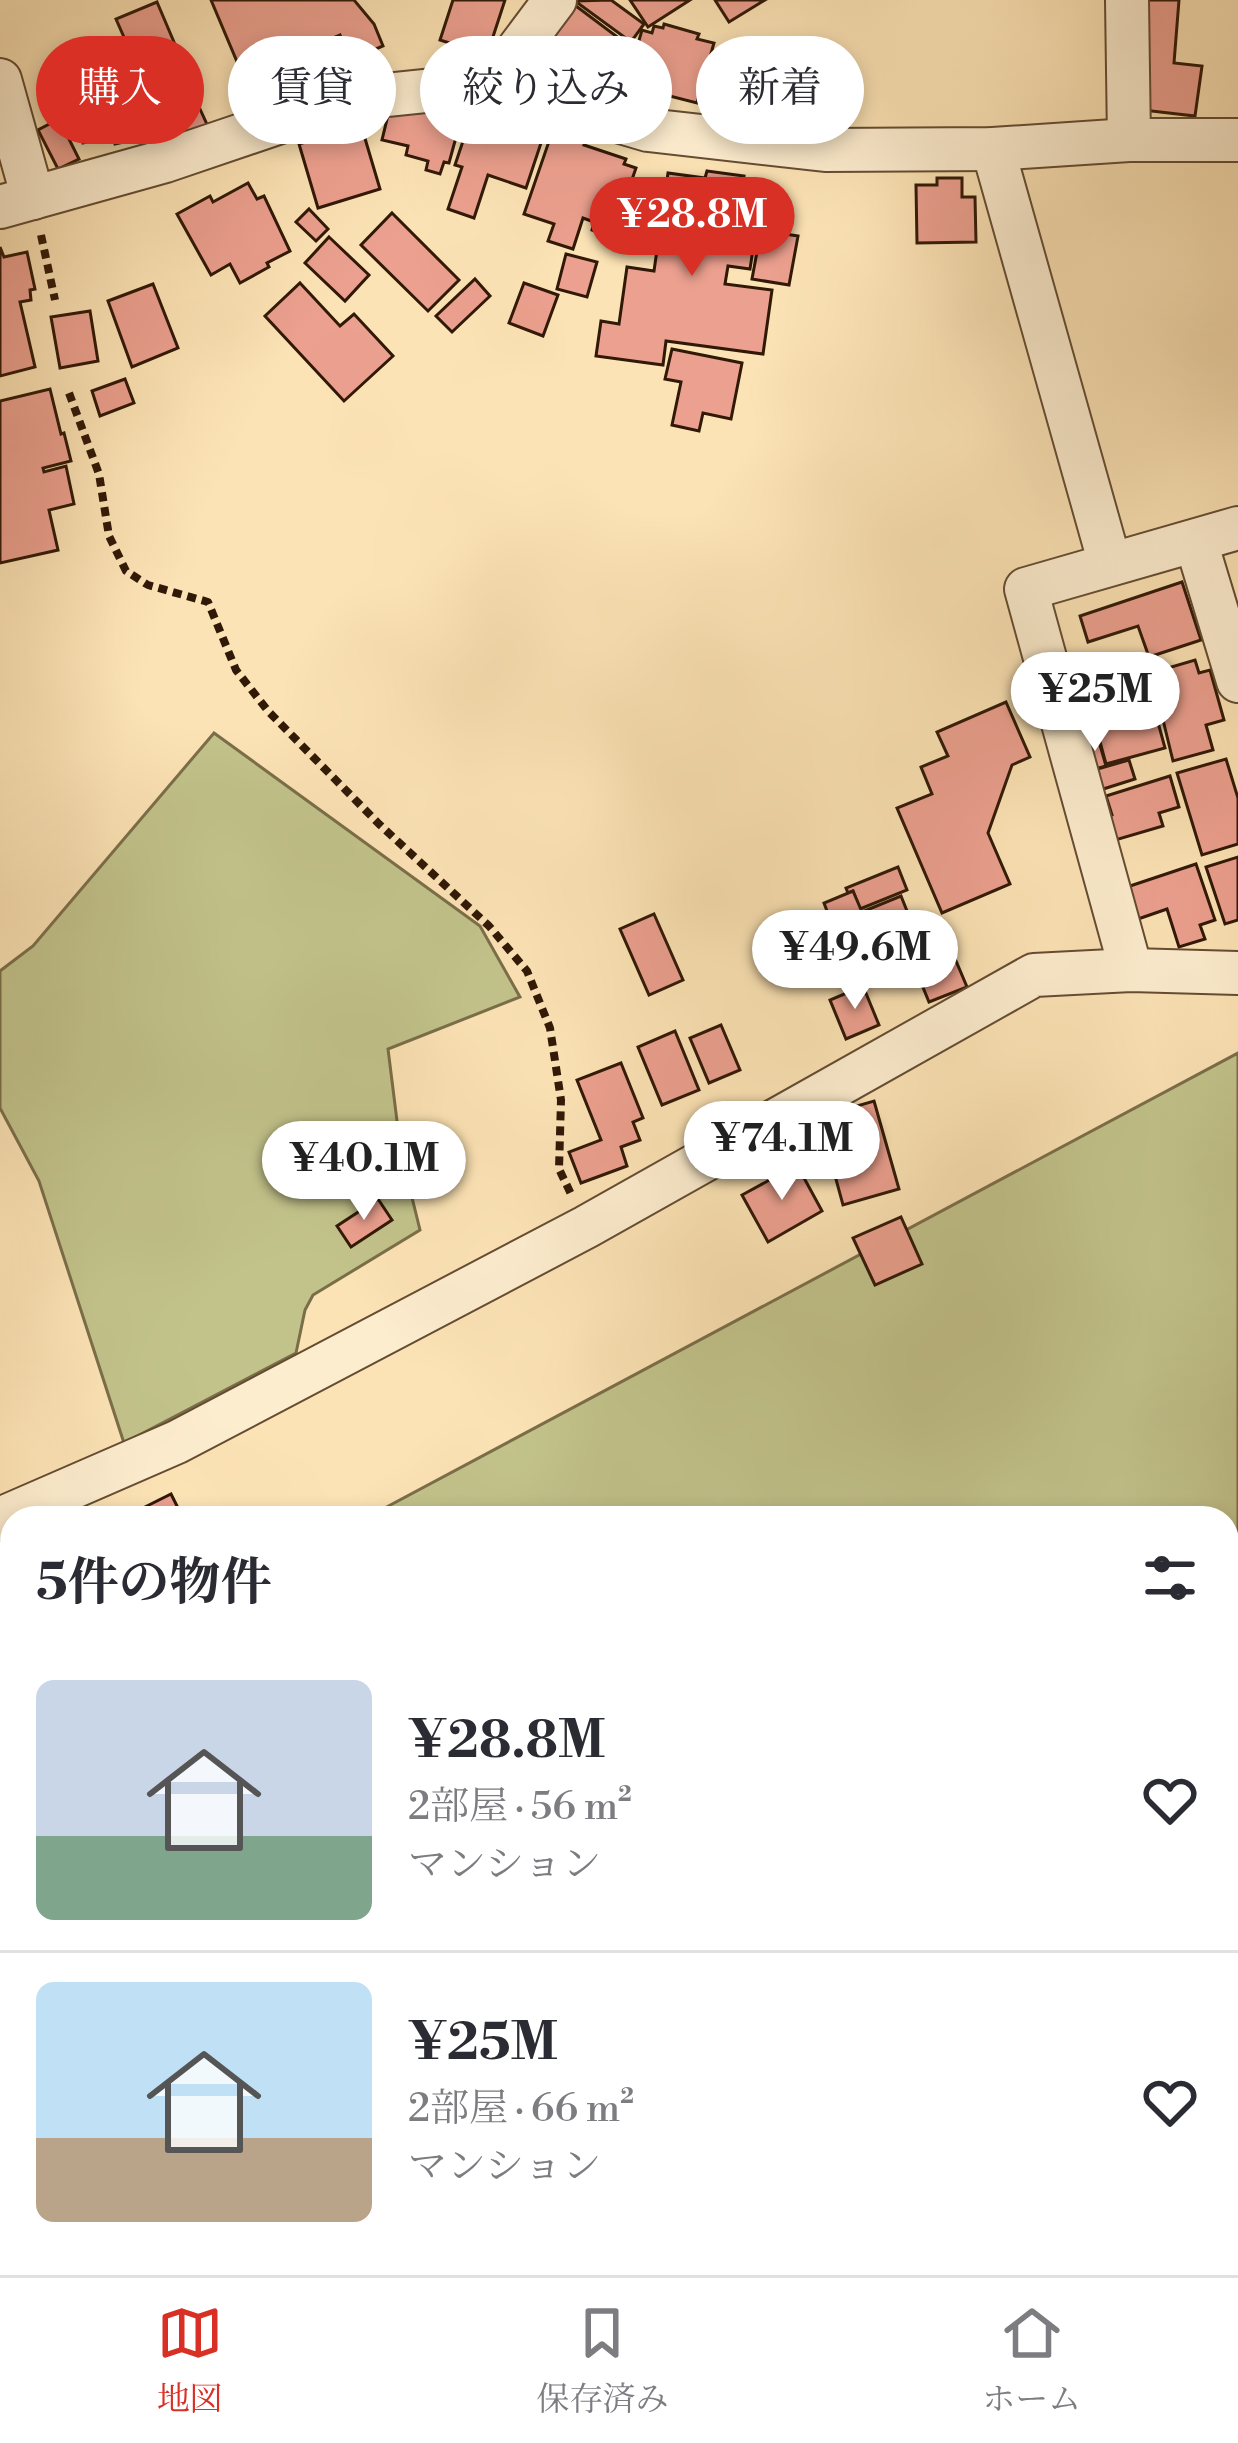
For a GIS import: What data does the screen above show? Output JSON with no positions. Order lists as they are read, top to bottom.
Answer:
{
  "page": {
    "chip": [
      "購入",
      "賃貸",
      "絞り込み",
      "新着"
    ],
    "price": [
      "¥28.8M",
      "¥25M",
      "¥49.6M",
      "¥74.1M",
      "¥40.1M"
    ],
    "heading": "5件の物件",
    "list": [
      {
        "name": "¥28.8M",
        "note": "2部屋 · 56 m² · マンション"
      },
      {
        "name": "¥25M",
        "note": "2部屋 · 66 m² · マンション"
      }
    ],
    "tabs": ["地図", "保存済み", "ホーム"]
  }
}
